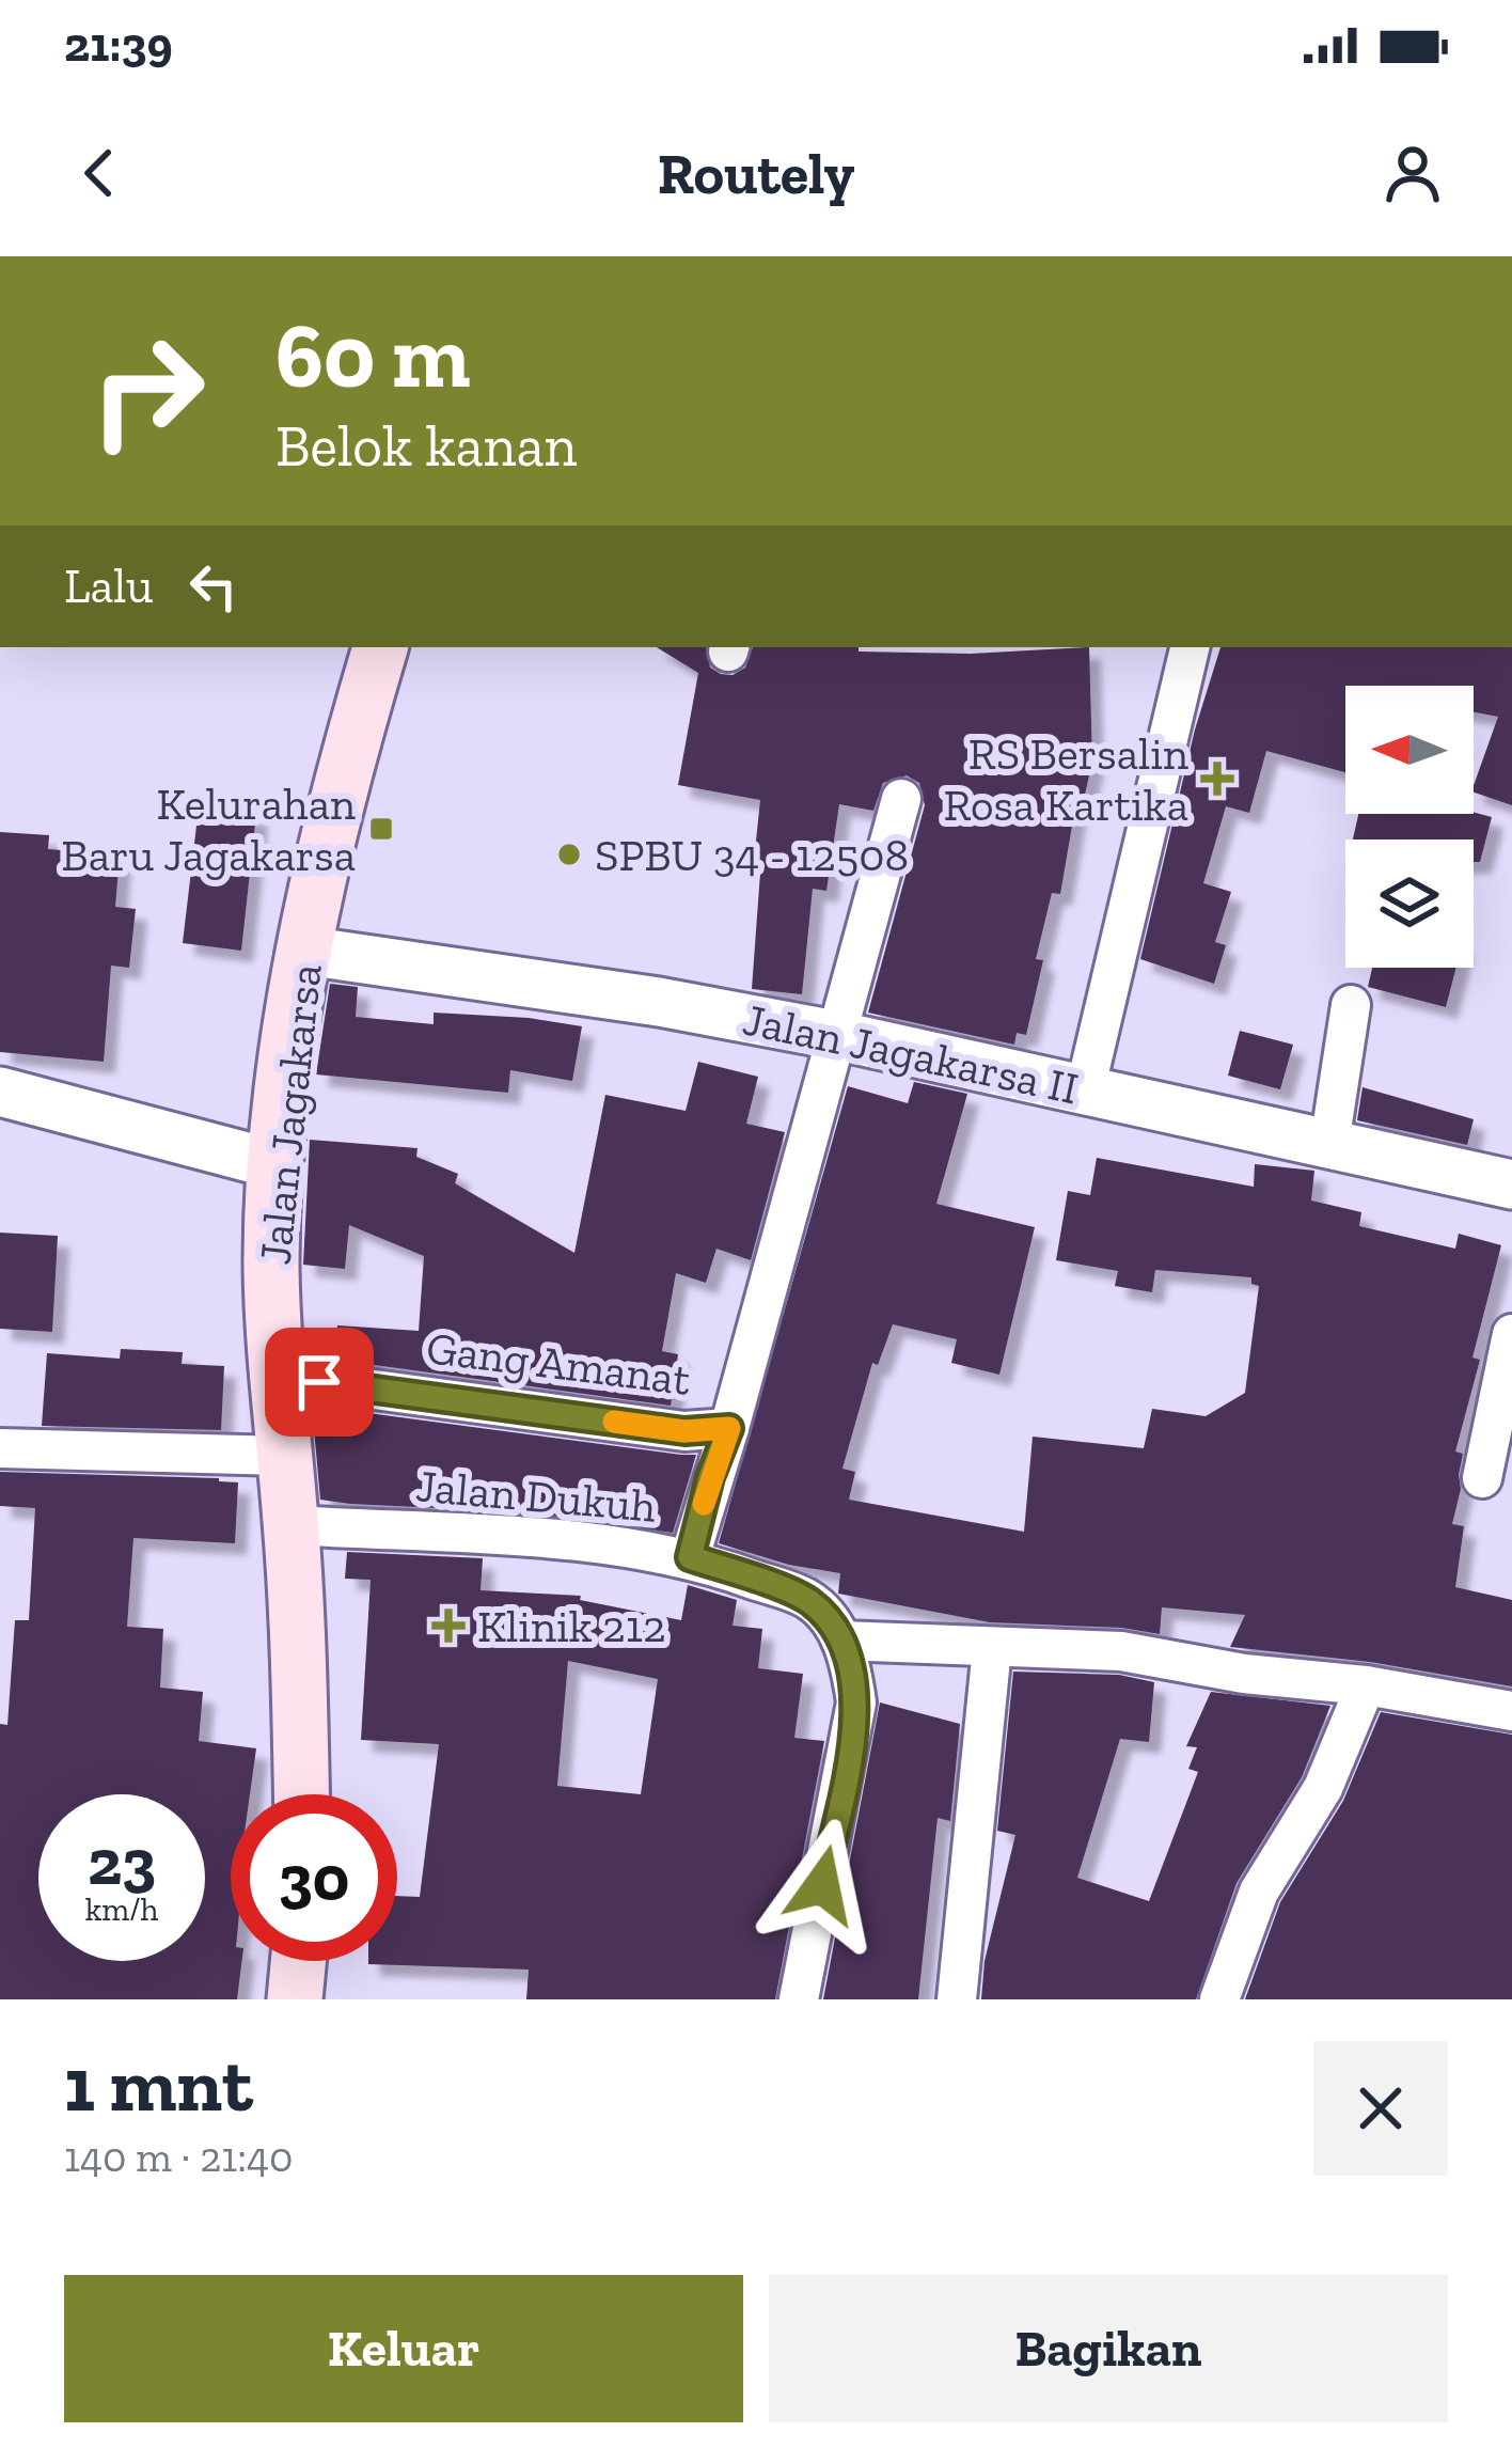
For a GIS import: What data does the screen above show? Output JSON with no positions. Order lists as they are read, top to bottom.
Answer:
{
  "streets": {
    "main road": ["Jalan Jagakarsa"],
    "street": ["Jalan Jagakarsa II", "Gang Amanat", "Jalan Dukuh"]
  },
  "crossings": [
    ["Jalan Jagakarsa II", "Jalan Jagakarsa"],
    ["Jalan Jagakarsa II", "Gang Amanat"],
    ["Jalan Jagakarsa", "Gang Amanat"],
    ["Jalan Jagakarsa", "Jalan Dukuh"]
  ],
  "places": {
    "health": ["RS Bersalin Rosa Kartika", "Klinik 212"],
    "transit": ["Kelurahan Baru Jagakarsa"],
    "other": ["SPBU 34 - 12508"]
  },
  "north": "left",
  "page": {
    "status": "21:39",
    "header": "Routely",
    "turn": ["60 m", "Belok kanan"],
    "then": "Lalu",
    "speed": "23 km/h",
    "limit": "30",
    "heading": ["1 mnt", "140 m · 21:40"],
    "buttons": ["Keluar", "Bagikan"]
  }
}
